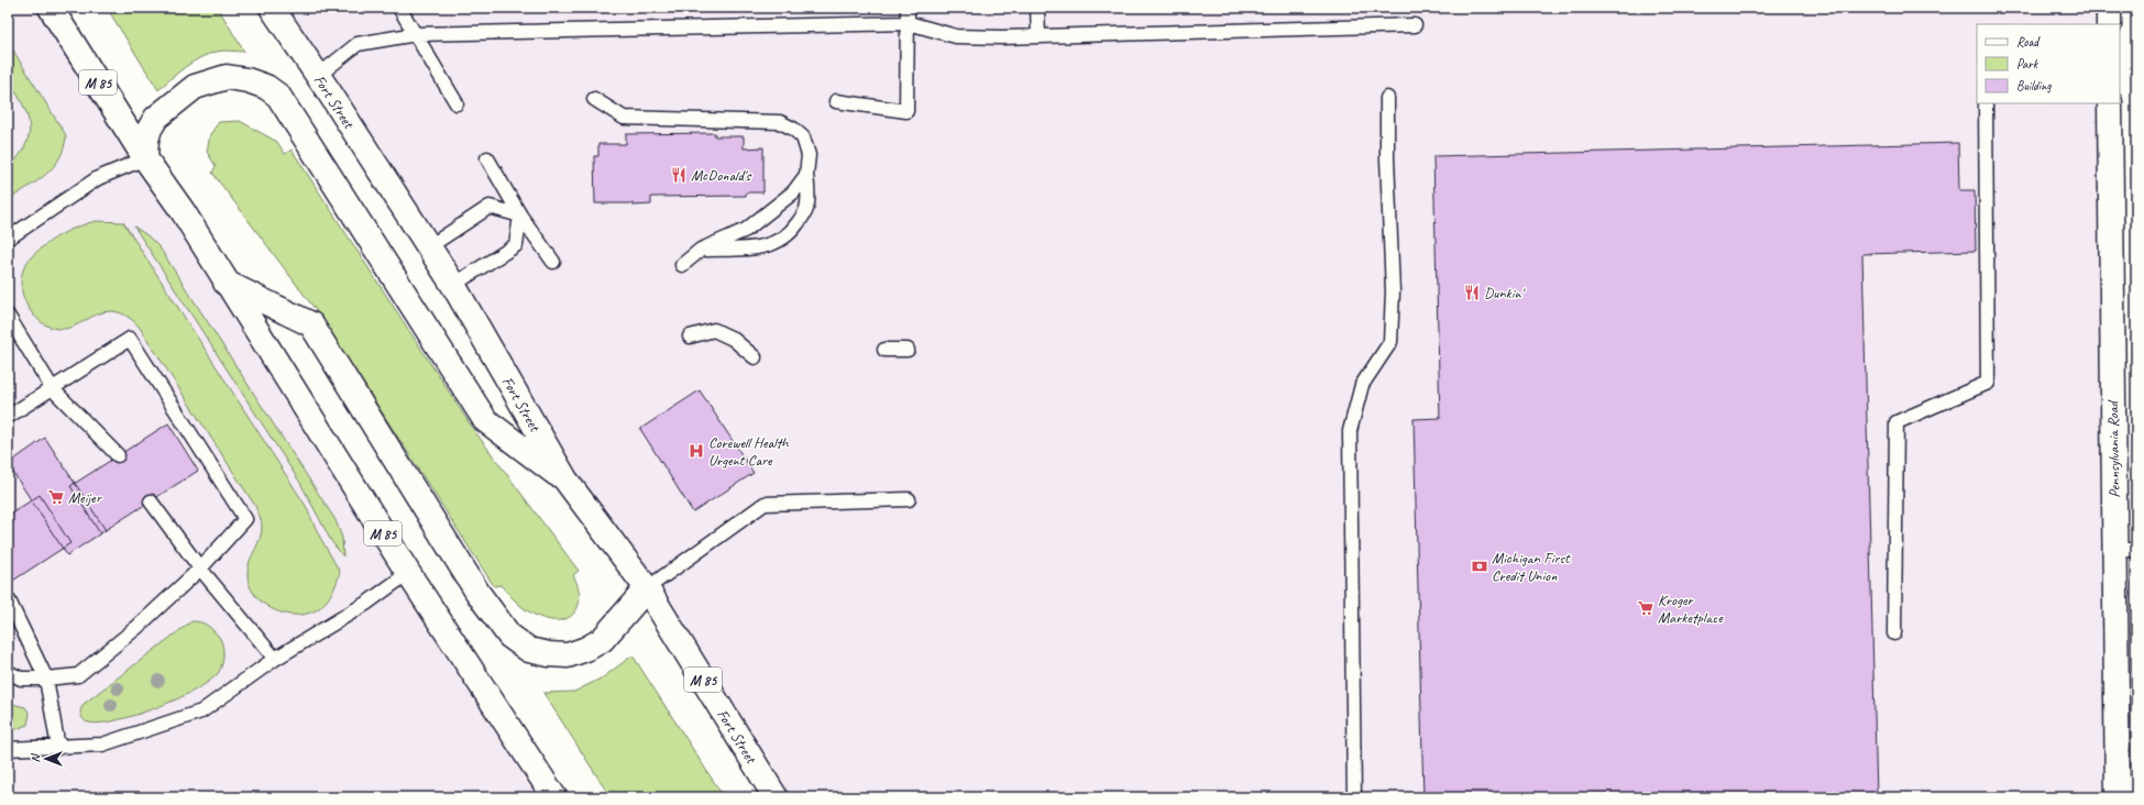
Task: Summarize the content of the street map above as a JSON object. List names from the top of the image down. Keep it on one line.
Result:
{"streets":{"main road":["M 85","Fort Street","Pennsylvania Road"]},"places":{"restaurant":["McDonald's","Dunkin'"],"hospital":["Corewell Health Urgent Care"],"supermarket":["Meijer","Kroger Marketplace"],"bank":["Michigan First Credit Union"]},"legend":["Road","Park","Building"],"north":"left"}
